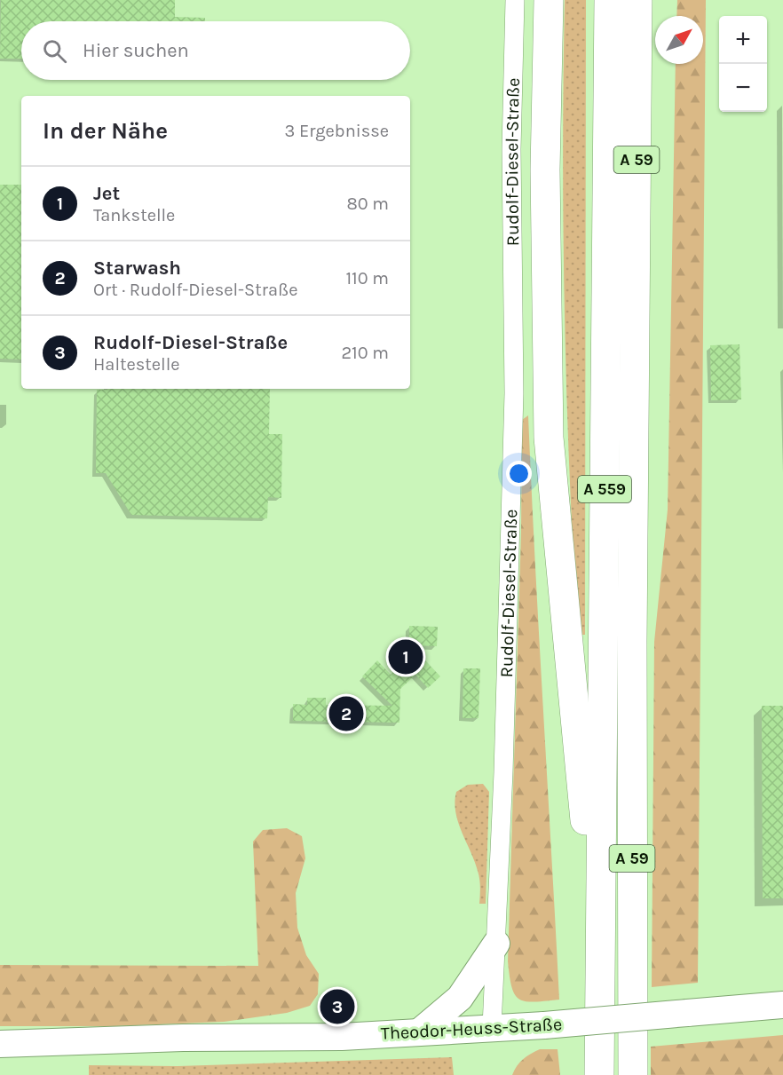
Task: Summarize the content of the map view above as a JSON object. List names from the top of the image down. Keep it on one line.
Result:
{"streets":{"highway":["A 59","A 559"],"main road":["Theodor-Heuss-Straße"],"street":["Rudolf-Diesel-Straße"]},"crossings":[["A 59","A 559"],["Rudolf-Diesel-Straße","Theodor-Heuss-Straße"]],"north":"top right","page":{"map_buttons":["+","−"],"search":"Hier suchen","heading":["In der Nähe","3 Ergebnisse"],"list":[{"mark":"1","name":"Jet","note":"Tankstelle","value":"80 m"},{"mark":"2","name":"Starwash","note":"Ort · Rudolf-Diesel-Straße","value":"110 m"},{"mark":"3","name":"Rudolf-Diesel-Straße","note":"Haltestelle","value":"210 m"}],"pins":["1","2","3"]}}
